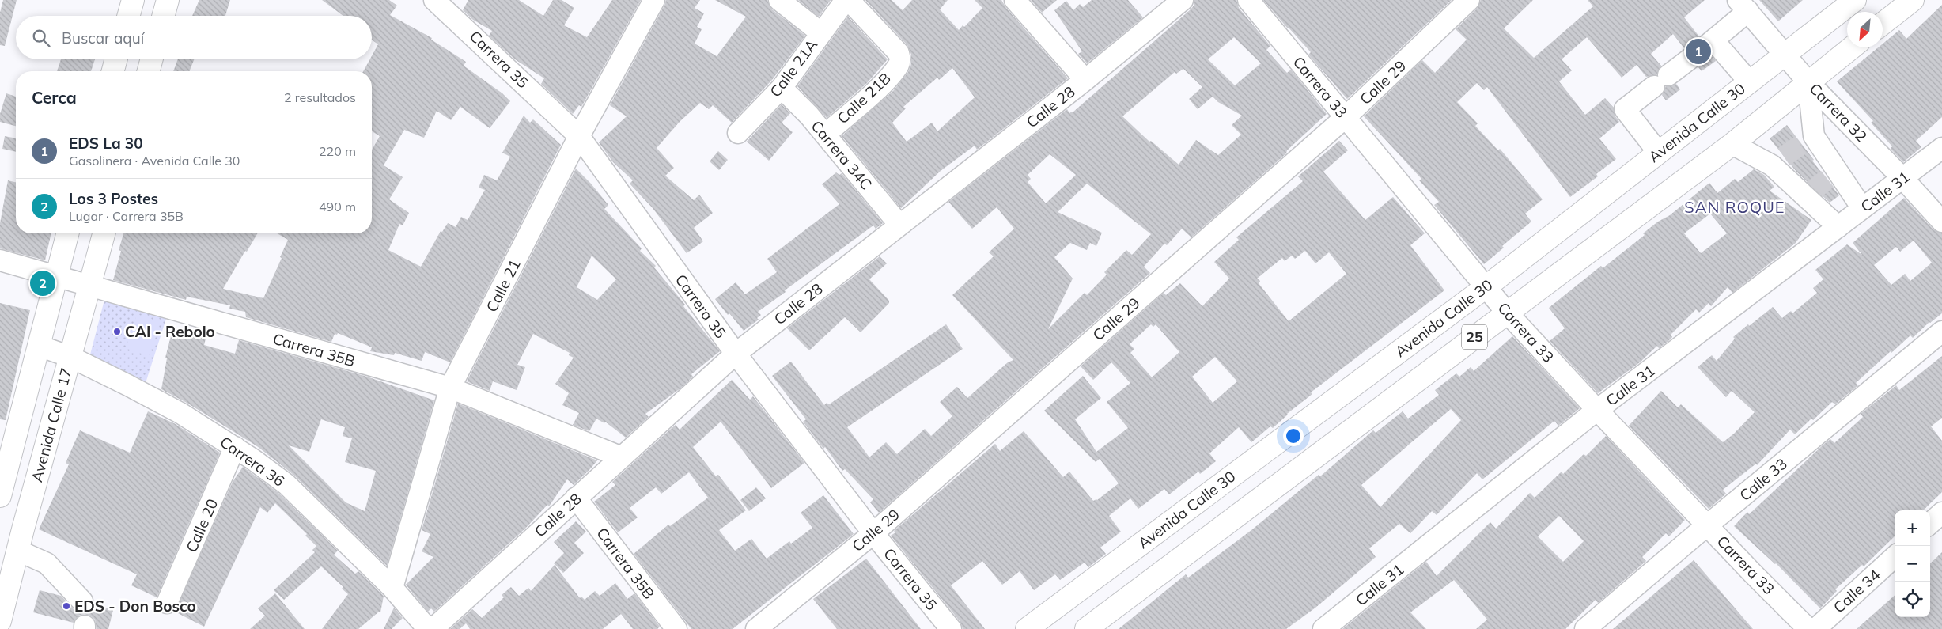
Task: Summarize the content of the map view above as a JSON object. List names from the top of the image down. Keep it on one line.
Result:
{"streets":{"main road":["Avenida Calle 30","25","Avenida Calle 17"],"street":["Carrera 35","Calle 21A","Calle 29","Carrera 33","Calle 21B","Calle 28","Carrera 32","Carrera 34C","Calle 31","Calle 21","Carrera 35B","Carrera 36","Calle 33","Calle 20","Calle 34"]},"crossings":[["Carrera 35","Calle 29"],["Carrera 35","Calle 28"],["Carrera 35","Calle 21"],["Calle 21A","Carrera 34C"],["Calle 29","Carrera 33"],["Carrera 33","Avenida Calle 30"],["Carrera 33","Calle 31"],["Carrera 33","25"],["Carrera 33","Calle 33"],["Calle 21B","Carrera 34C"],["Calle 28","Carrera 34C"],["Calle 28","Carrera 35B"],["Carrera 32","Avenida Calle 30"],["Carrera 32","Calle 31"],["Carrera 32","25"],["Calle 21","Carrera 35B"],["Calle 21","Carrera 36"],["Carrera 35B","Avenida Calle 17"],["Avenida Calle 17","Carrera 36"],["Carrera 36","Calle 20"]],"districts":["SAN ROQUE"],"places":["CAI - Rebolo","EDS - Don Bosco"],"north":"bottom left","page":{"search":"Buscar aquí","pins":["1","2"],"heading":["Cerca","2 resultados"],"list":[{"mark":"1","name":"EDS La 30","note":"Gasolinera · Avenida Calle 30","value":"220 m"},{"mark":"2","name":"Los 3 Postes","note":"Lugar · Carrera 35B","value":"490 m"}],"map_buttons":["+","−"]}}
